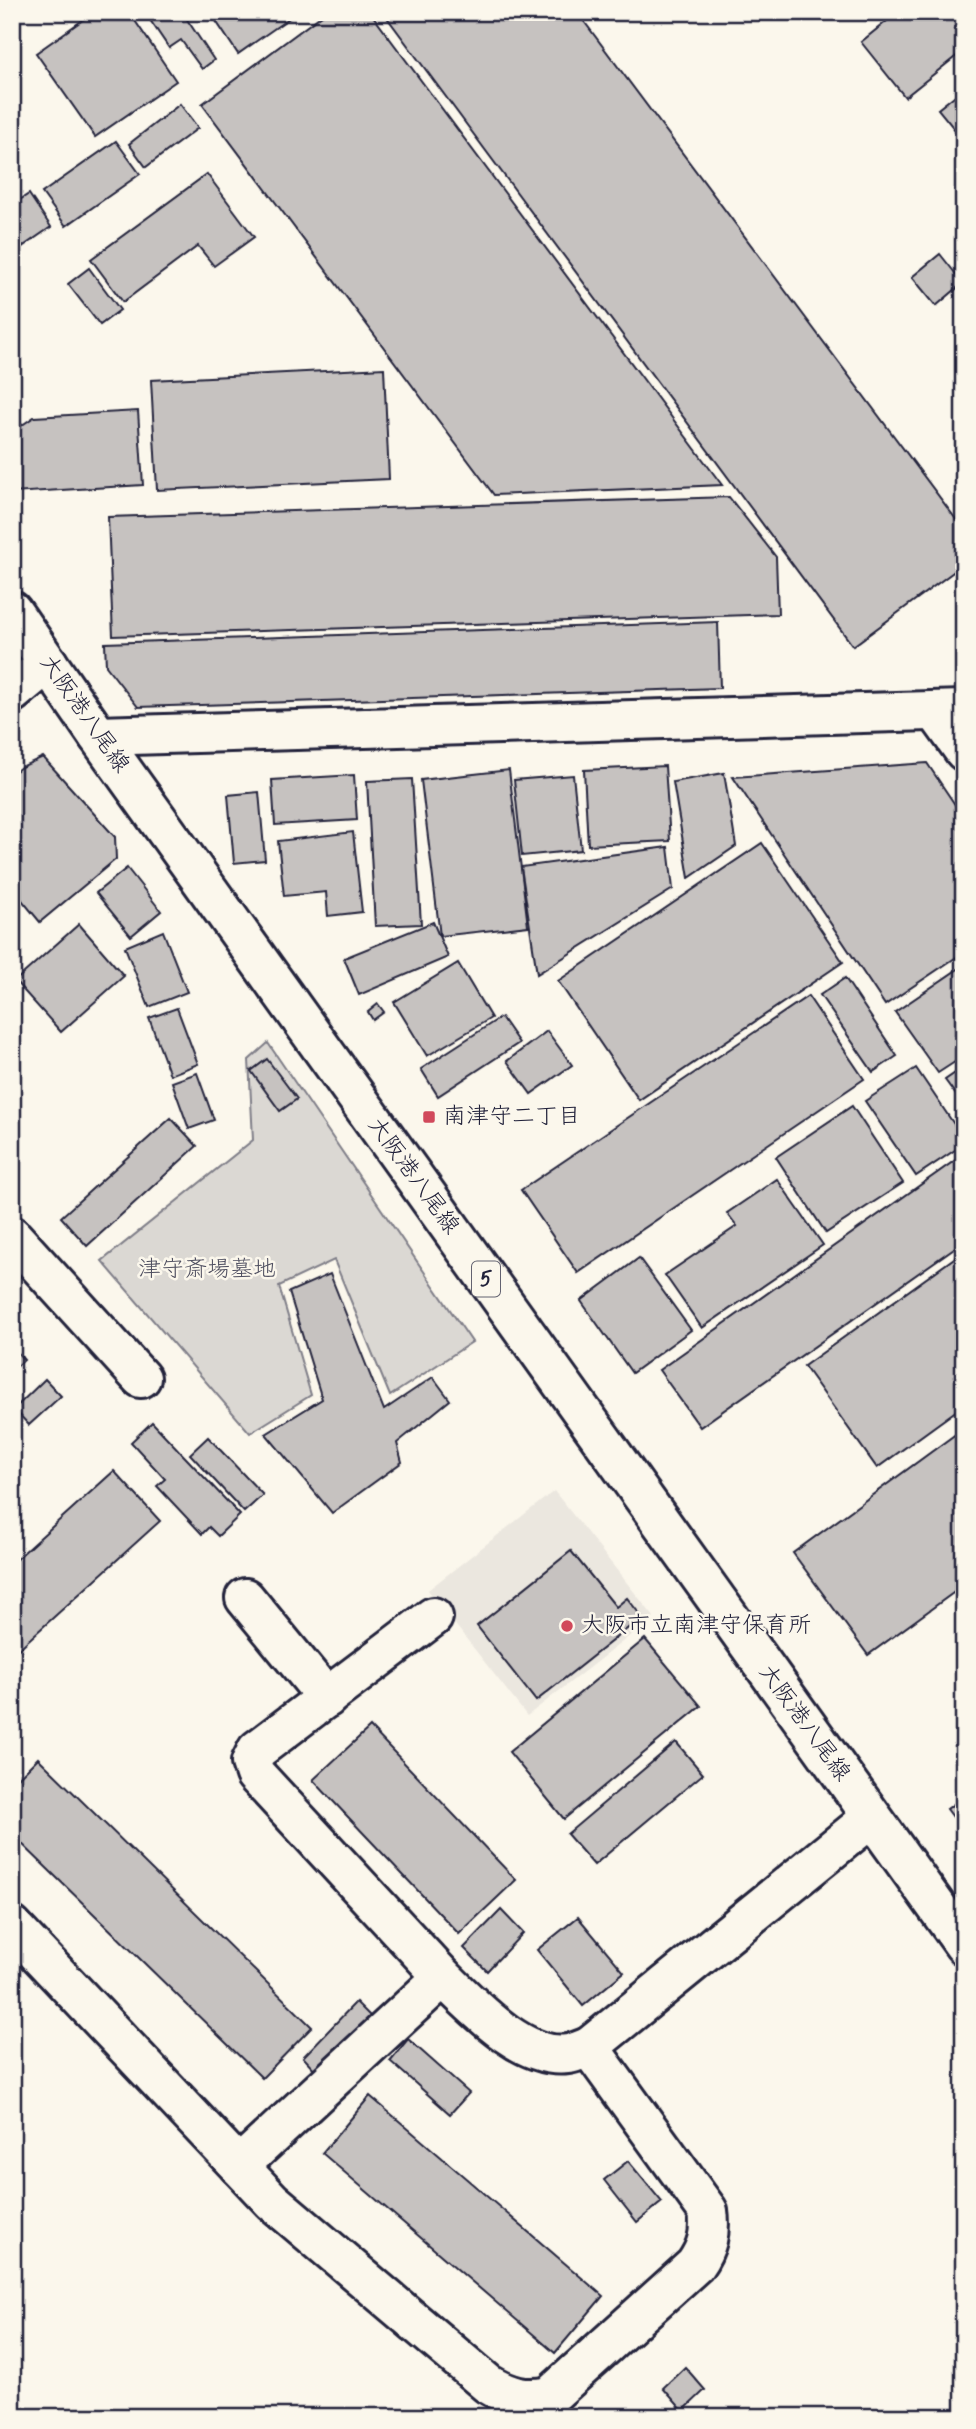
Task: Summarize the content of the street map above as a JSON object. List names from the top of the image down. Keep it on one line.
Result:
{"streets":{"street":["大阪港八尾線","5"]},"parks":["津守斎場墓地"],"places":{"transit":["南津守二丁目"],"other":["大阪市立南津守保育所"]}}
